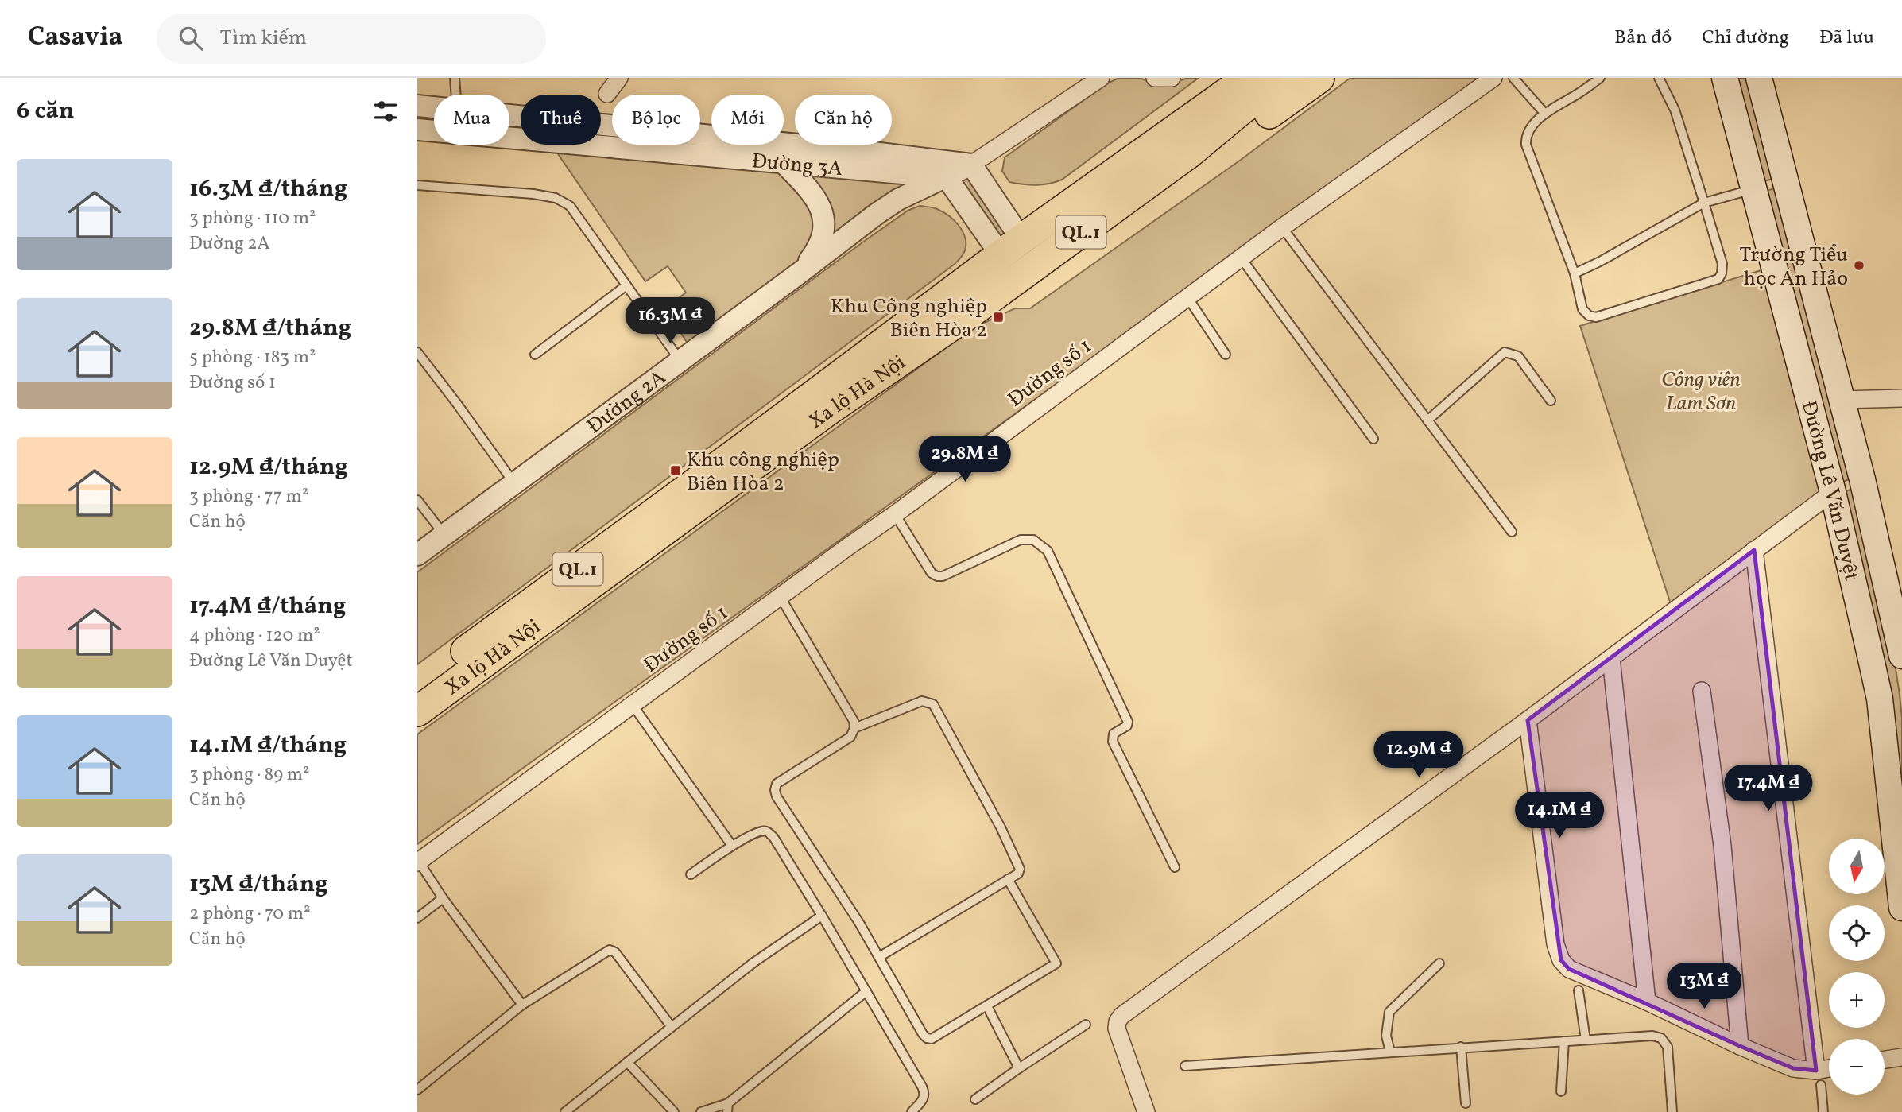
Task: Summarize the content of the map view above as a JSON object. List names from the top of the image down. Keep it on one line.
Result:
{"streets":{"highway":["QL.1","Xa lộ Hà Nội"],"main road":["Đường Lê Văn Duyệt"],"street":["Đường 3A","Đường số 1","Đường 2A"]},"crossings":[["Đường 3A","Đường 2A"],["QL.1","Xa lộ Hà Nội"]],"parks":["Công viên Lam Sơn"],"places":{"other":["Trường Tiểu học An Hảo"],"transit":["Khu Công nghiệp Biên Hòa 2","Khu công nghiệp Biên Hòa 2"]},"north":"bottom","page":{"header":"Casavia","search":"Tìm kiếm","nav":["Bản đồ","Chỉ đường","Đã lưu"],"heading":"6 căn","chip":["Mua","Thuê","Bộ lọc","Mới","Căn hộ"],"list":[{"name":"16.3M ₫/tháng","note":"3 phòng · 110 m² · Đường 2A"},{"name":"29.8M ₫/tháng","note":"5 phòng · 183 m² · Đường số 1"},{"name":"12.9M ₫/tháng","note":"3 phòng · 77 m² · Căn hộ"},{"name":"17.4M ₫/tháng","note":"4 phòng · 120 m² · Đường Lê Văn Duyệt"},{"name":"14.1M ₫/tháng","note":"3 phòng · 89 m² · Căn hộ"},{"name":"13M ₫/tháng","note":"2 phòng · 70 m² · Căn hộ"}],"price":["16.3M ₫","29.8M ₫","12.9M ₫","17.4M ₫","14.1M ₫","13M ₫"],"map_buttons":["+","−"]}}
